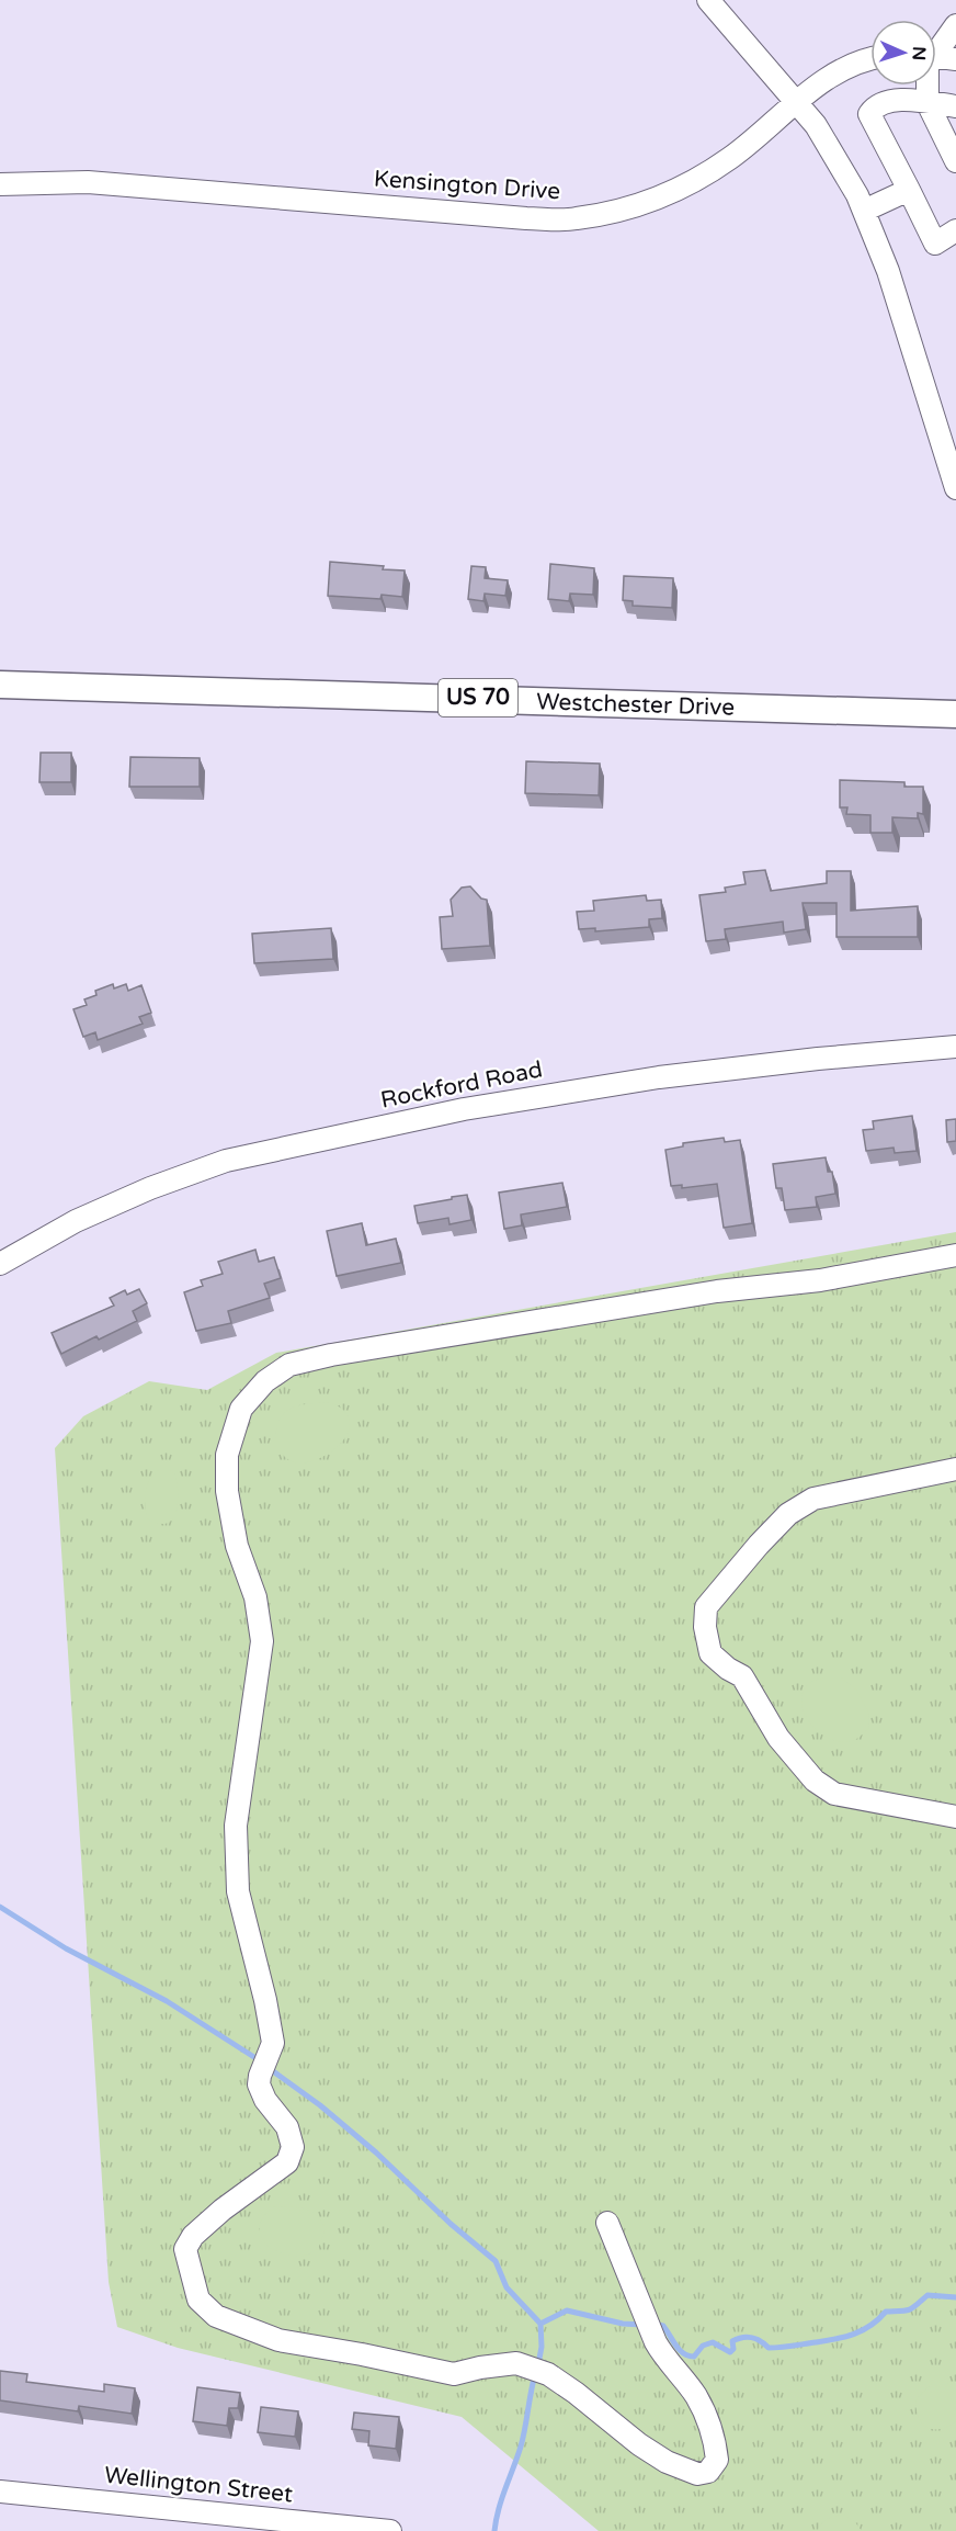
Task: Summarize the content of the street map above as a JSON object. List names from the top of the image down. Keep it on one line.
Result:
{"streets":{"main road":["US 70","Westchester Drive"],"street":["Kensington Drive","Rockford Road","Wellington Street"]},"north":"right"}
